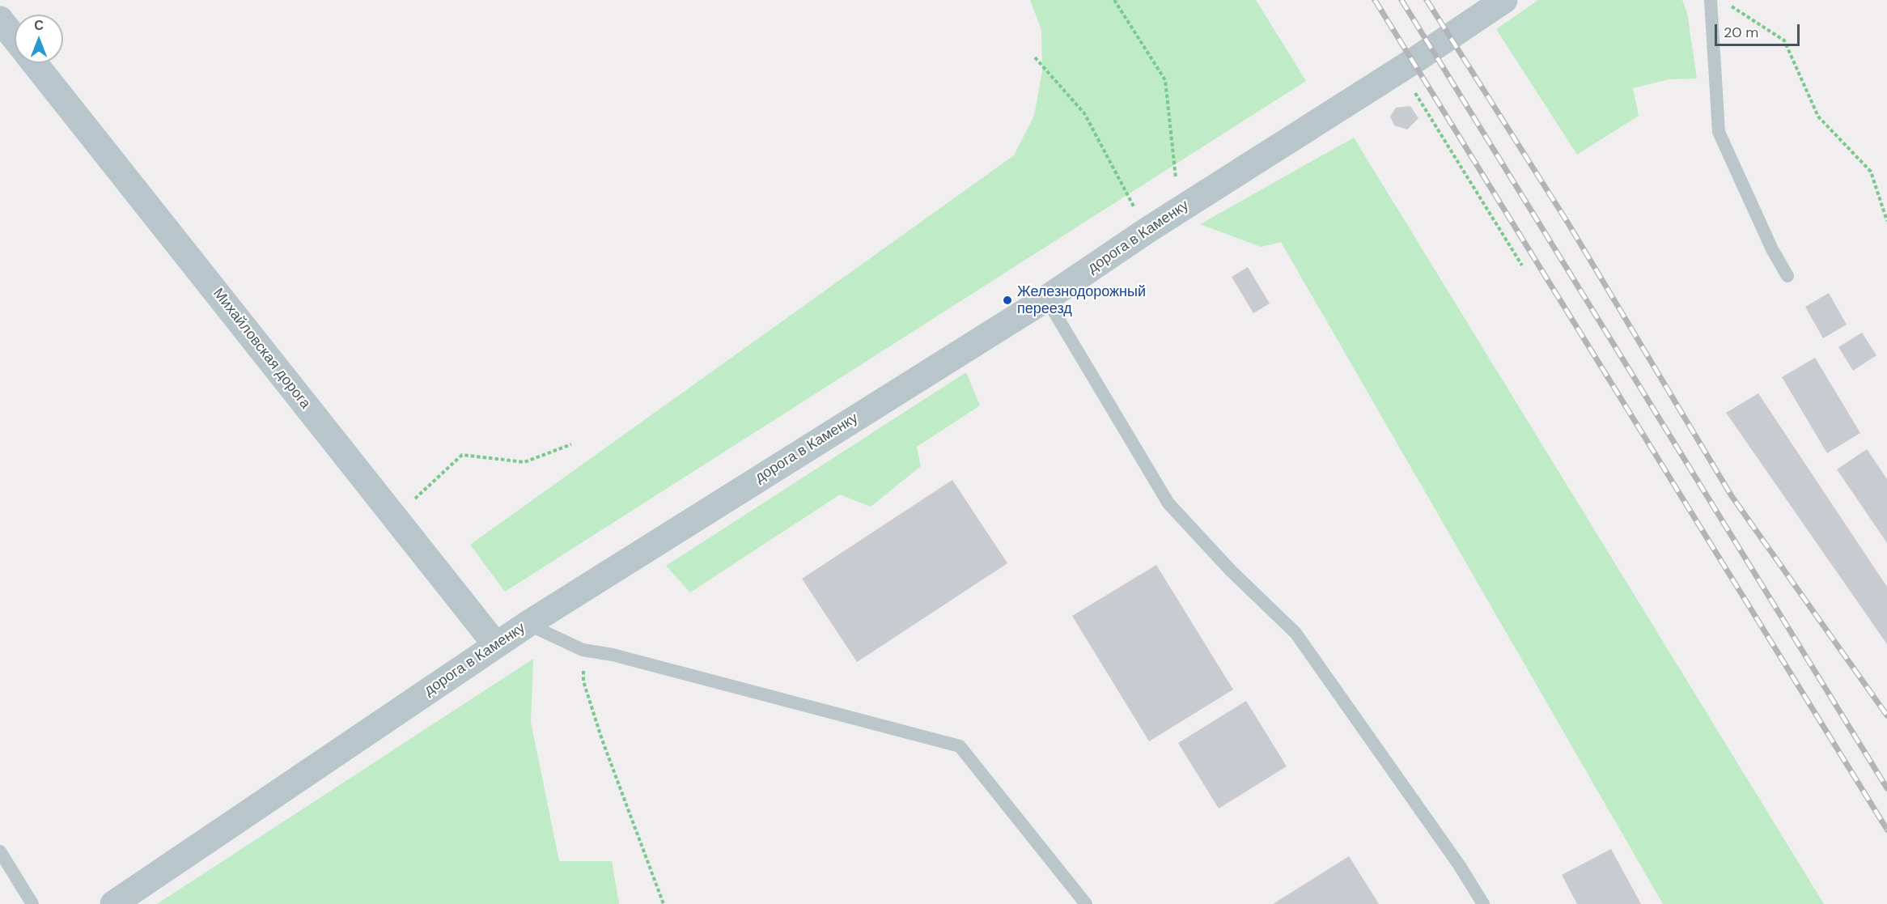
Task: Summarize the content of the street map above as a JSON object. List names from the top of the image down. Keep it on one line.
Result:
{"streets":{"street":["дорога в Каменку","Михайловская дорога"]},"crossings":[["дорога в Каменку","Михайловская дорога"]],"places":["Железнодорожный переезд"],"scale_bar":"20 m","north":"top"}
